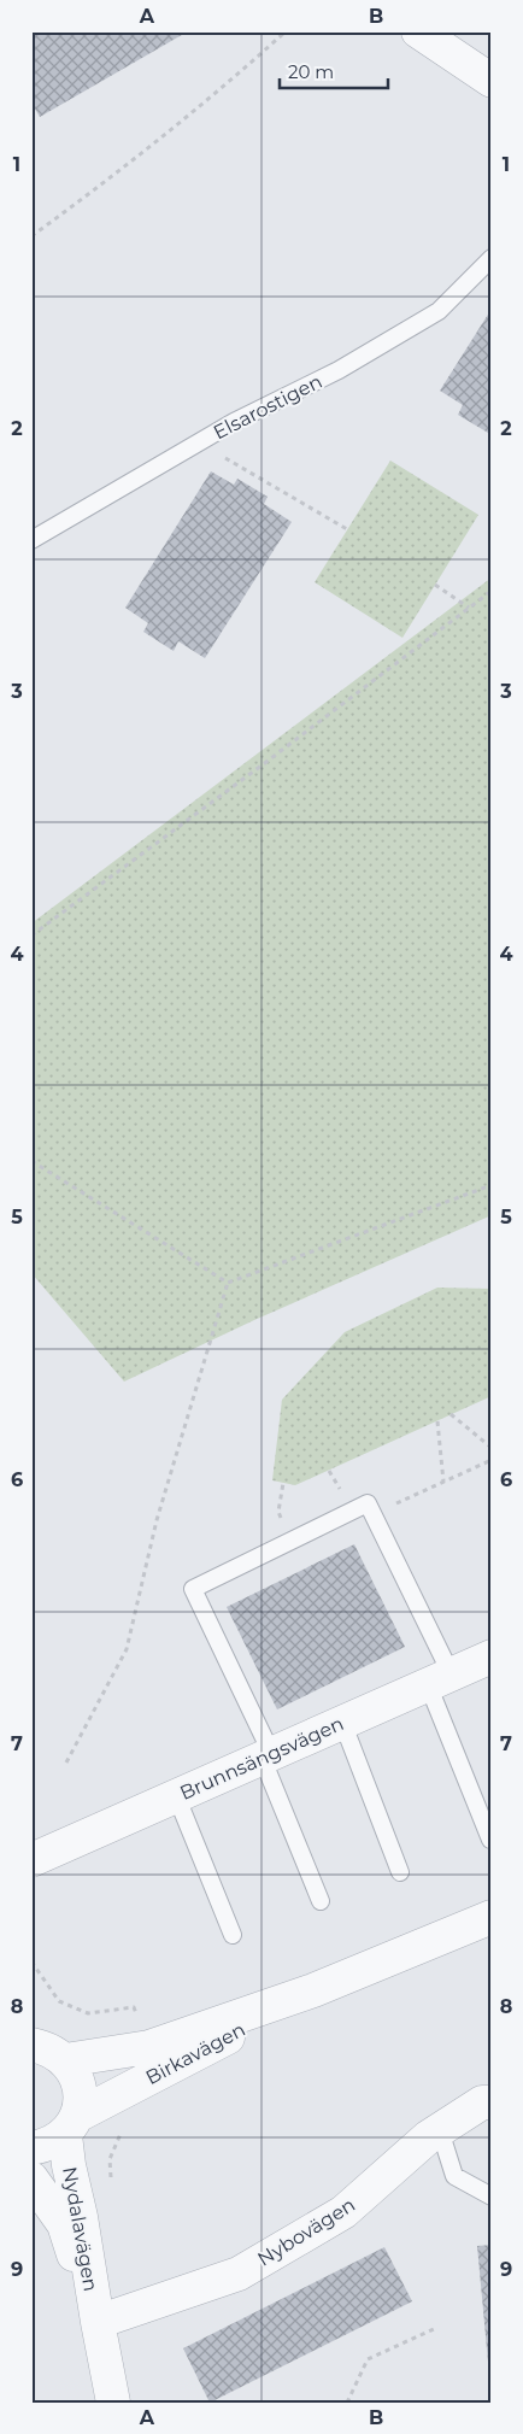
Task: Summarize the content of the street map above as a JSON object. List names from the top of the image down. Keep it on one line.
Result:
{"streets":{"street":["Brunnsängsvägen","Birkavägen","Nydalavägen","Nybovägen"],"lane":["Elsarostigen"]},"crossings":[["Birkavägen","Nydalavägen"],["Nydalavägen","Nybovägen"]],"scale_bar":"20 m","grid":{"columns":["A","B"],"rows":["1","2","3","4","5","6","7","8","9"]}}
